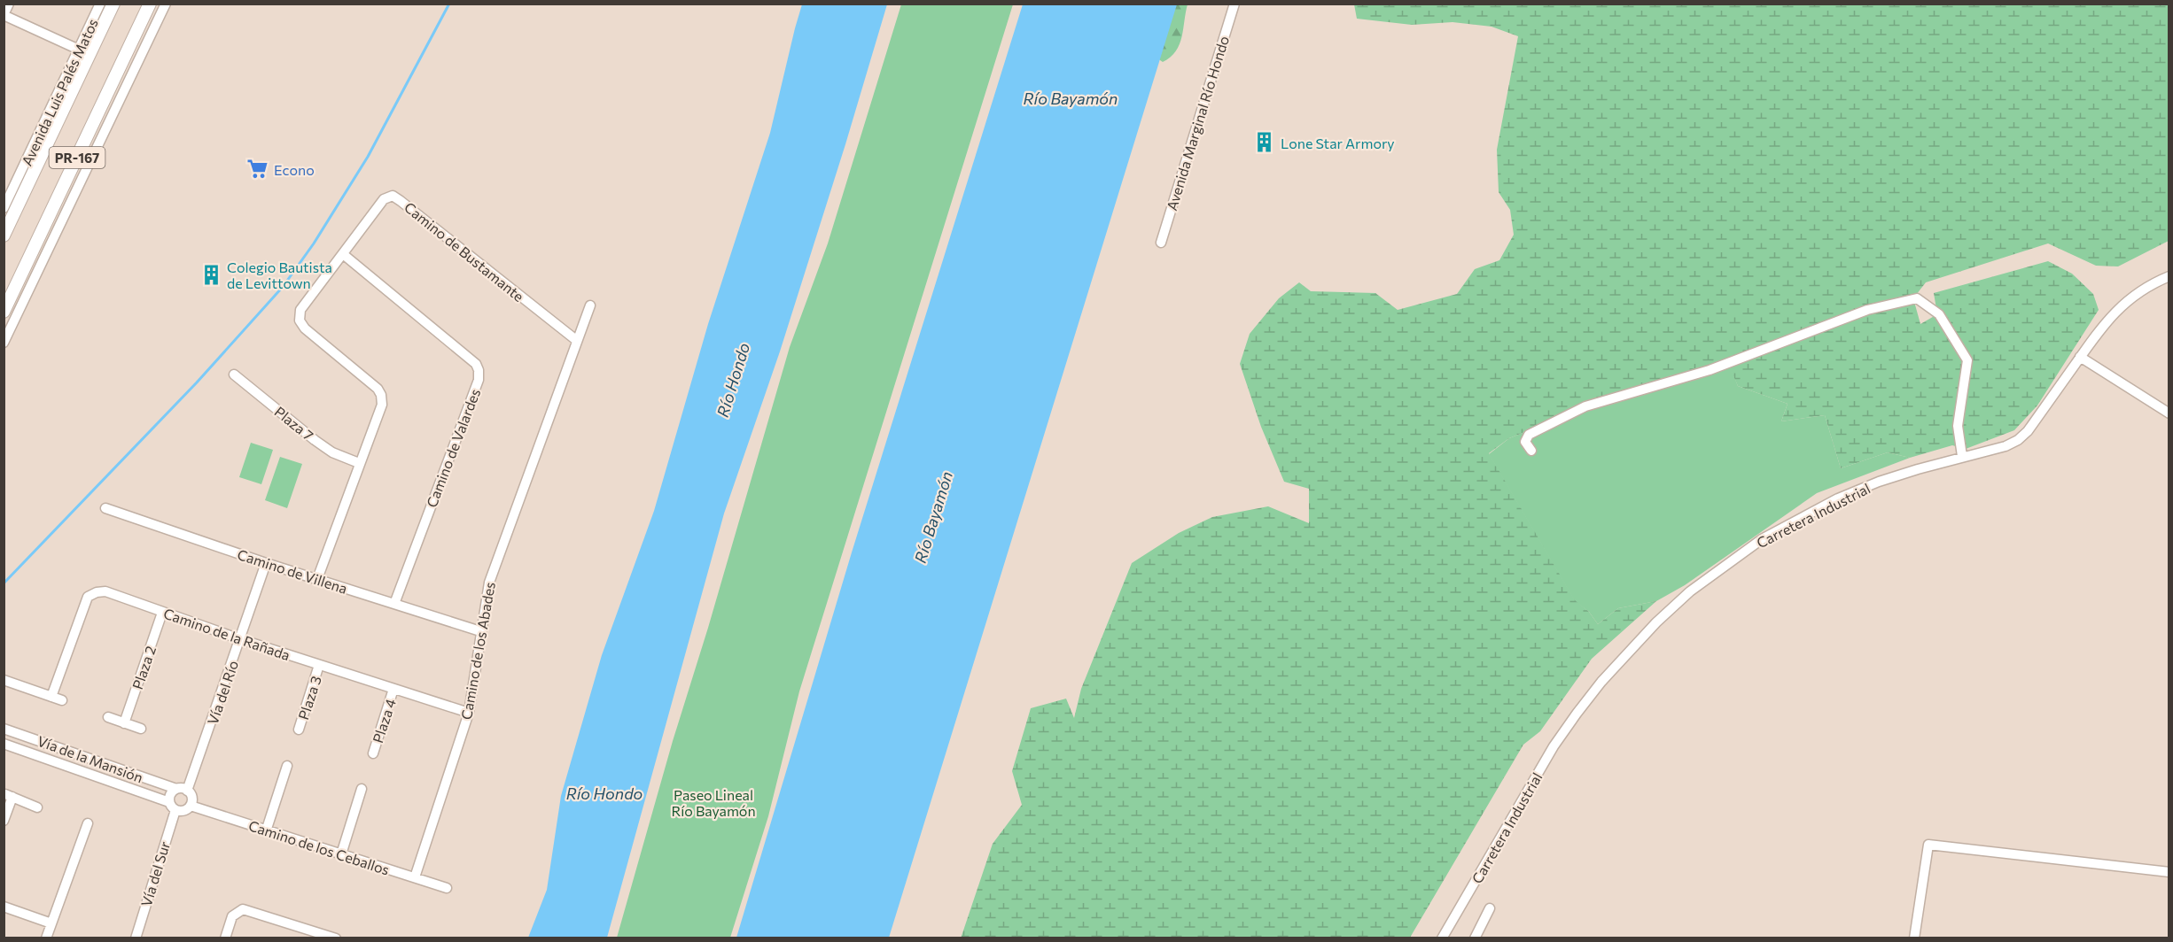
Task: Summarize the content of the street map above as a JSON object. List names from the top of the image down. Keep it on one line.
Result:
{"streets":{"main road":["PR-167"],"street":["Avenida Luis Palés Matos","Avenida Marginal Río Hondo","Camino de Bustamante","Plaza 7","Camino de Valardes","Carretera Industrial","Camino de Villena","Camino de la Rañada","Camino de los Abades","Plaza 2","Vía del Río","Plaza 3","Plaza 4","Vía de la Mansión","Camino de los Ceballos","Vía del Sur"]},"crossings":[["Camino de Bustamante","Plaza 7"],["Camino de Bustamante","Camino de Valardes"],["Camino de Bustamante","Camino de Villena"],["Camino de Bustamante","Camino de los Abades"],["Camino de Valardes","Camino de Villena"],["Camino de Villena","Camino de los Abades"],["Camino de Villena","Vía del Río"],["Camino de la Rañada","Camino de los Abades"],["Camino de la Rañada","Plaza 2"],["Camino de la Rañada","Vía del Río"],["Camino de la Rañada","Plaza 3"],["Camino de la Rañada","Plaza 4"],["Camino de los Abades","Camino de los Ceballos"],["Vía del Río","Vía de la Mansión"],["Vía del Río","Camino de los Ceballos"],["Vía del Río","Vía del Sur"],["Vía de la Mansión","Camino de los Ceballos"],["Vía de la Mansión","Vía del Sur"],["Camino de los Ceballos","Vía del Sur"]],"water":["Río Bayamón","Río Hondo"],"parks":["Paseo Lineal Río Bayamón"],"places":{"building":["Lone Star Armory","Colegio Bautista de Levittown"],"supermarket":["Econo"]}}
